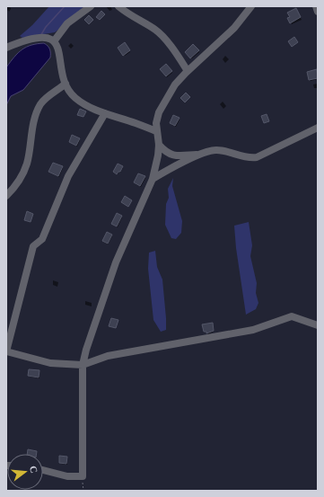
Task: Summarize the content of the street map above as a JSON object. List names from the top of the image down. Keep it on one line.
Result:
{"north":"right"}
